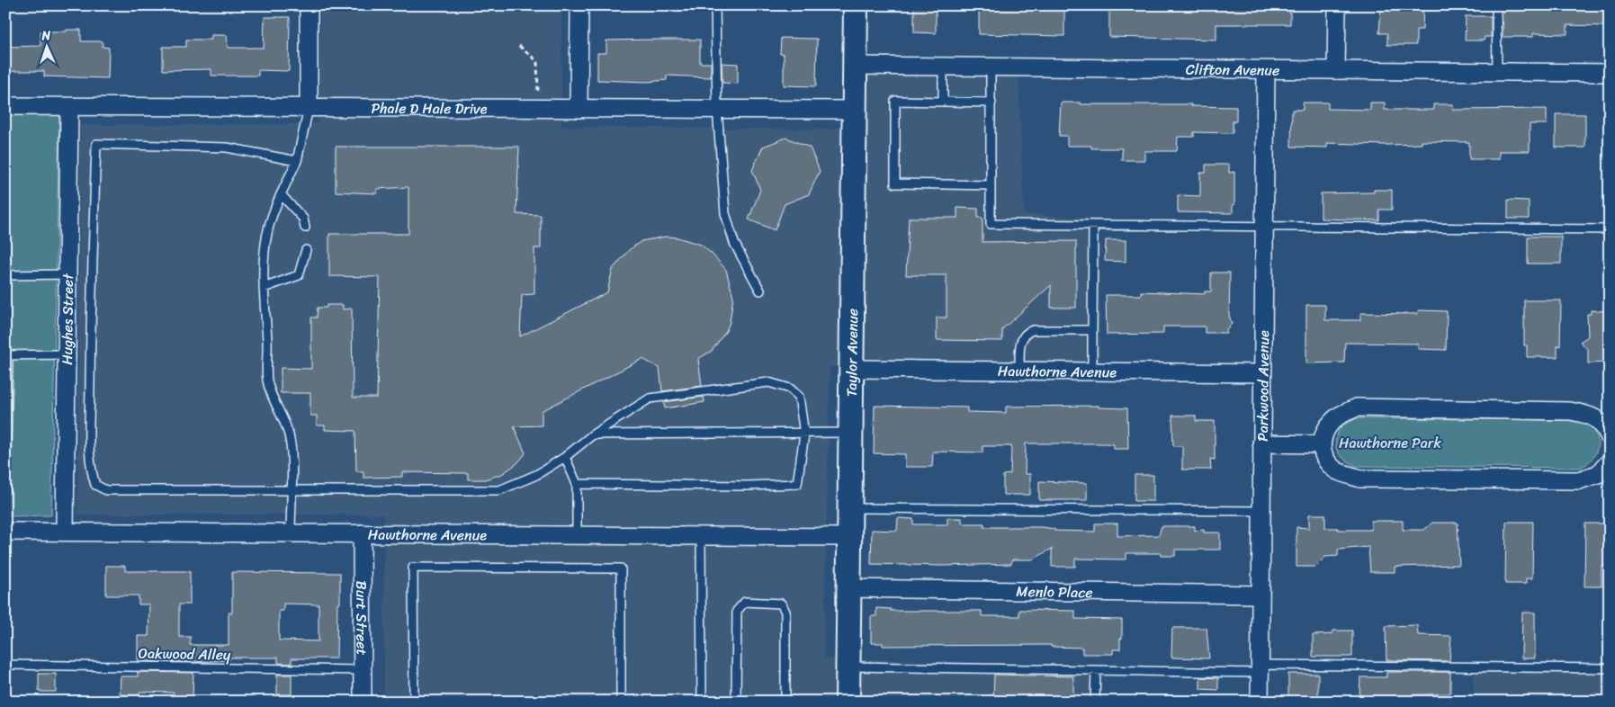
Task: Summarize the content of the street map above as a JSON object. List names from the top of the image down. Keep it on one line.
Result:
{"streets":{"main road":["Taylor Avenue"],"street":["Clifton Avenue","Phale D Hale Drive","Hughes Street","Hawthorne Avenue","Parkwood Avenue","Menlo Place","Burt Street"],"lane":["Oakwood Alley"]},"crossings":[["Clifton Avenue","Taylor Avenue"],["Clifton Avenue","Parkwood Avenue"],["Phale D Hale Drive","Hughes Street"],["Phale D Hale Drive","Taylor Avenue"],["Hughes Street","Hawthorne Avenue"],["Taylor Avenue","Hawthorne Avenue"],["Taylor Avenue","Menlo Place"],["Hawthorne Avenue","Parkwood Avenue"],["Hawthorne Avenue","Burt Street"],["Parkwood Avenue","Menlo Place"],["Burt Street","Oakwood Alley"]],"parks":["Hawthorne Park"],"north":"top"}
